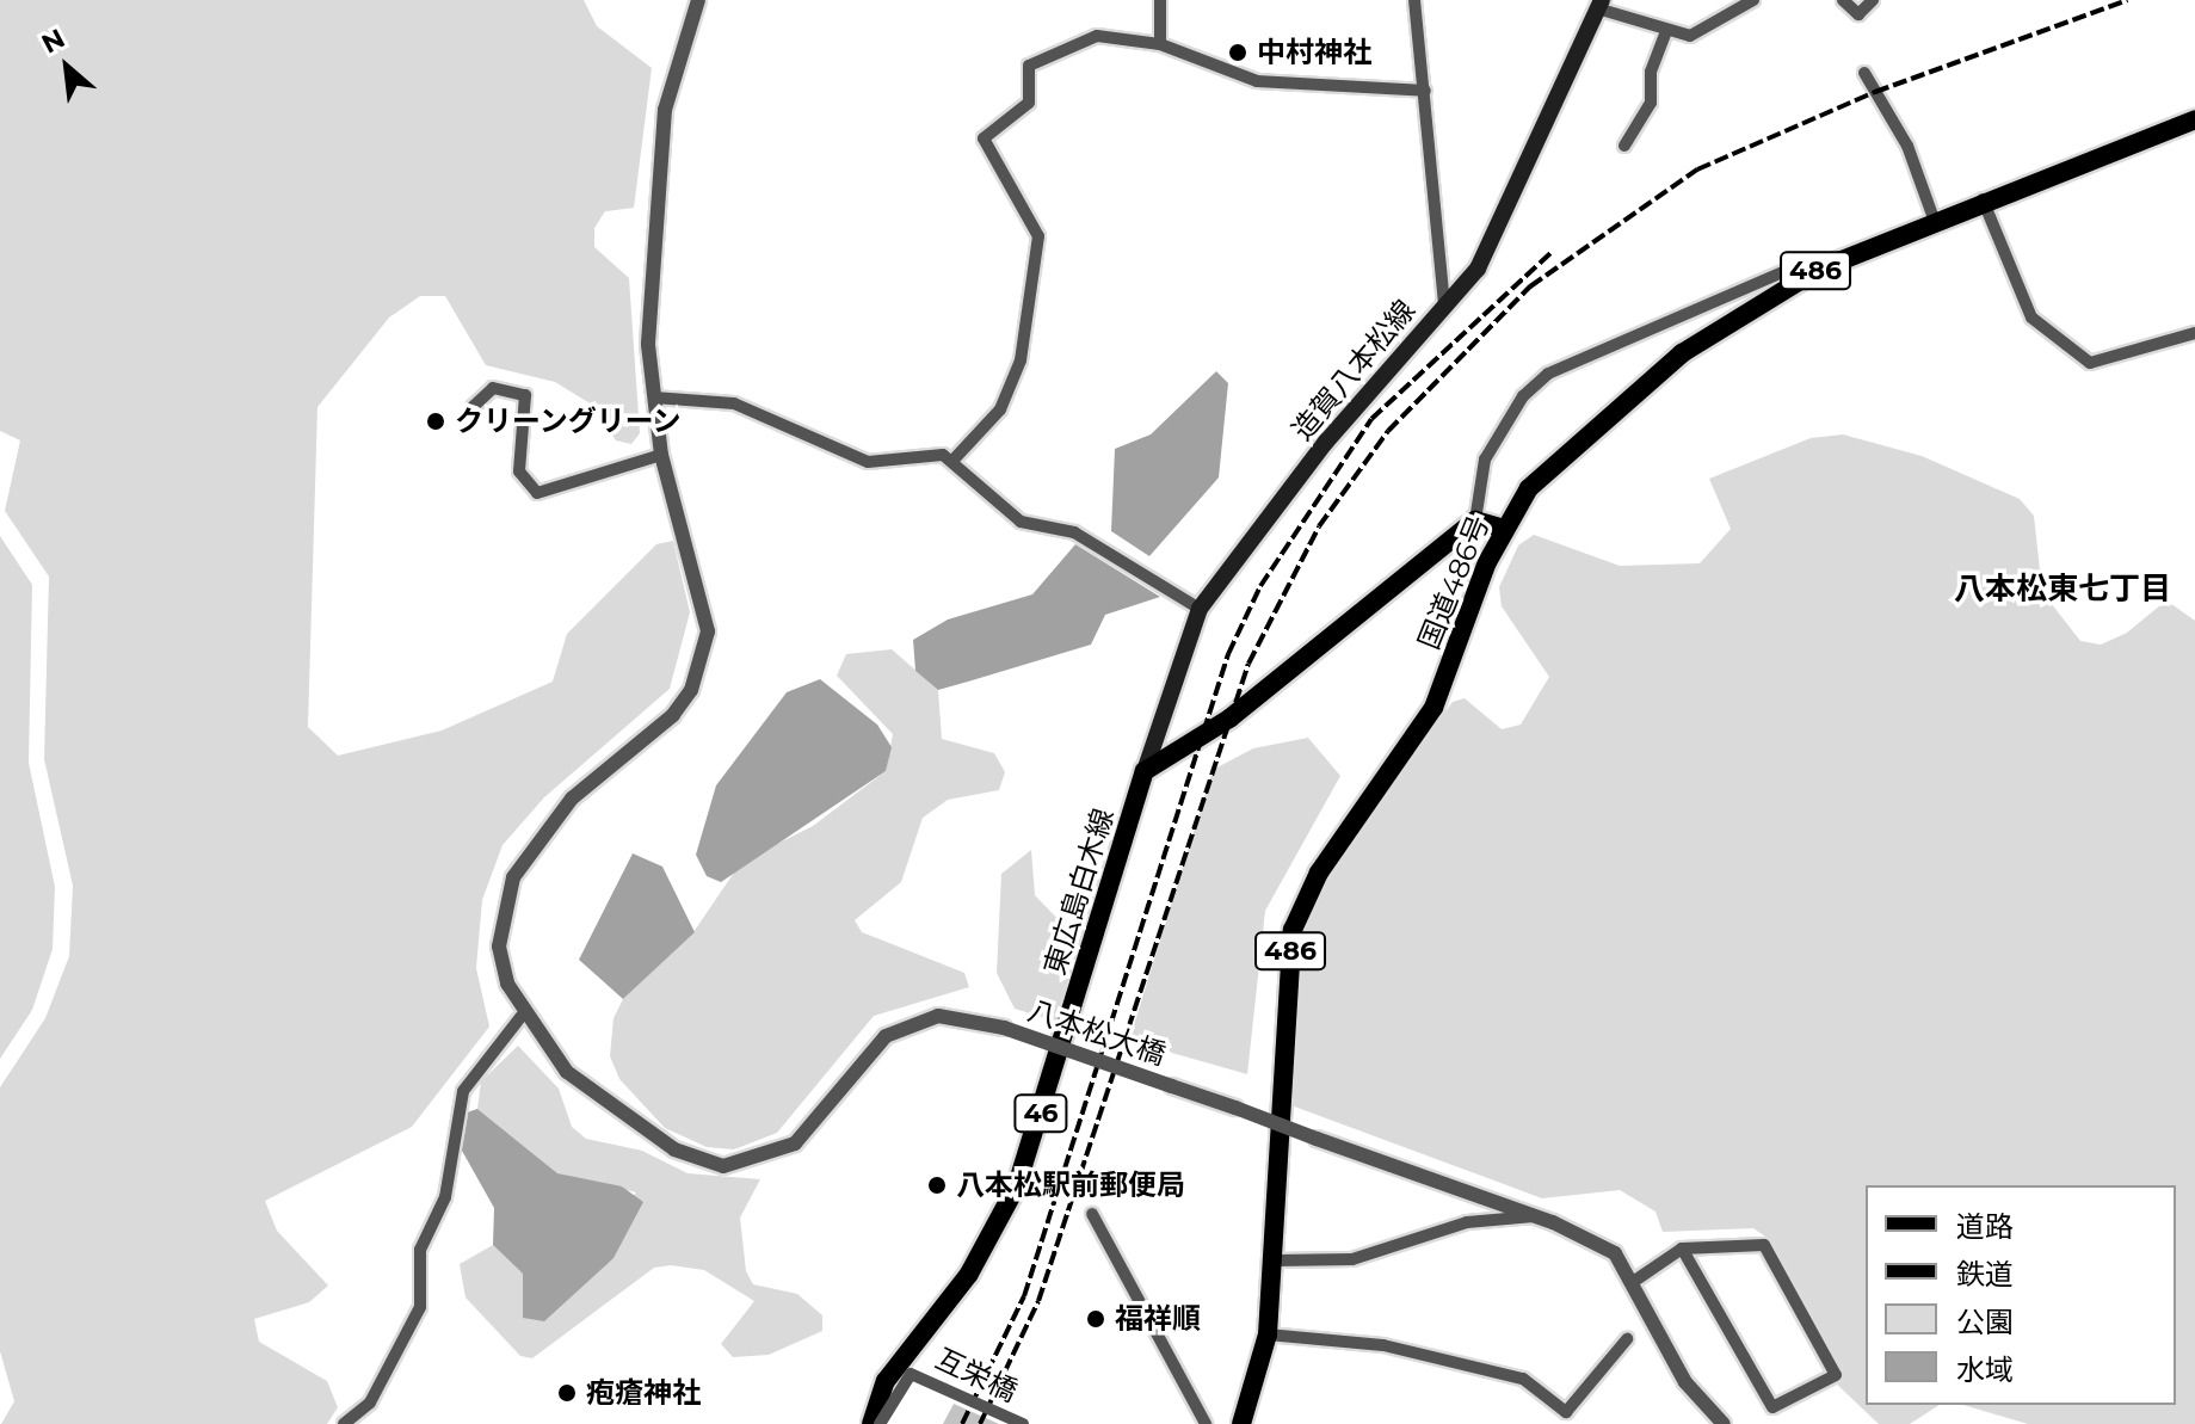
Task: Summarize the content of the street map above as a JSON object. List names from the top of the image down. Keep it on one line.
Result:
{"streets":{"main road":["486","造賀八本松線","国道486号","東広島白木線","46"],"street":["八本松大橋","互栄橋"]},"crossings":[["造賀八本松線","東広島白木線"]],"districts":["八本松東七丁目"],"places":["中村神社","クリーングリーン","八本松駅前郵便局","福祥順","疱瘡神社"],"legend":["道路","鉄道","公園","水域"],"north":"top left"}
